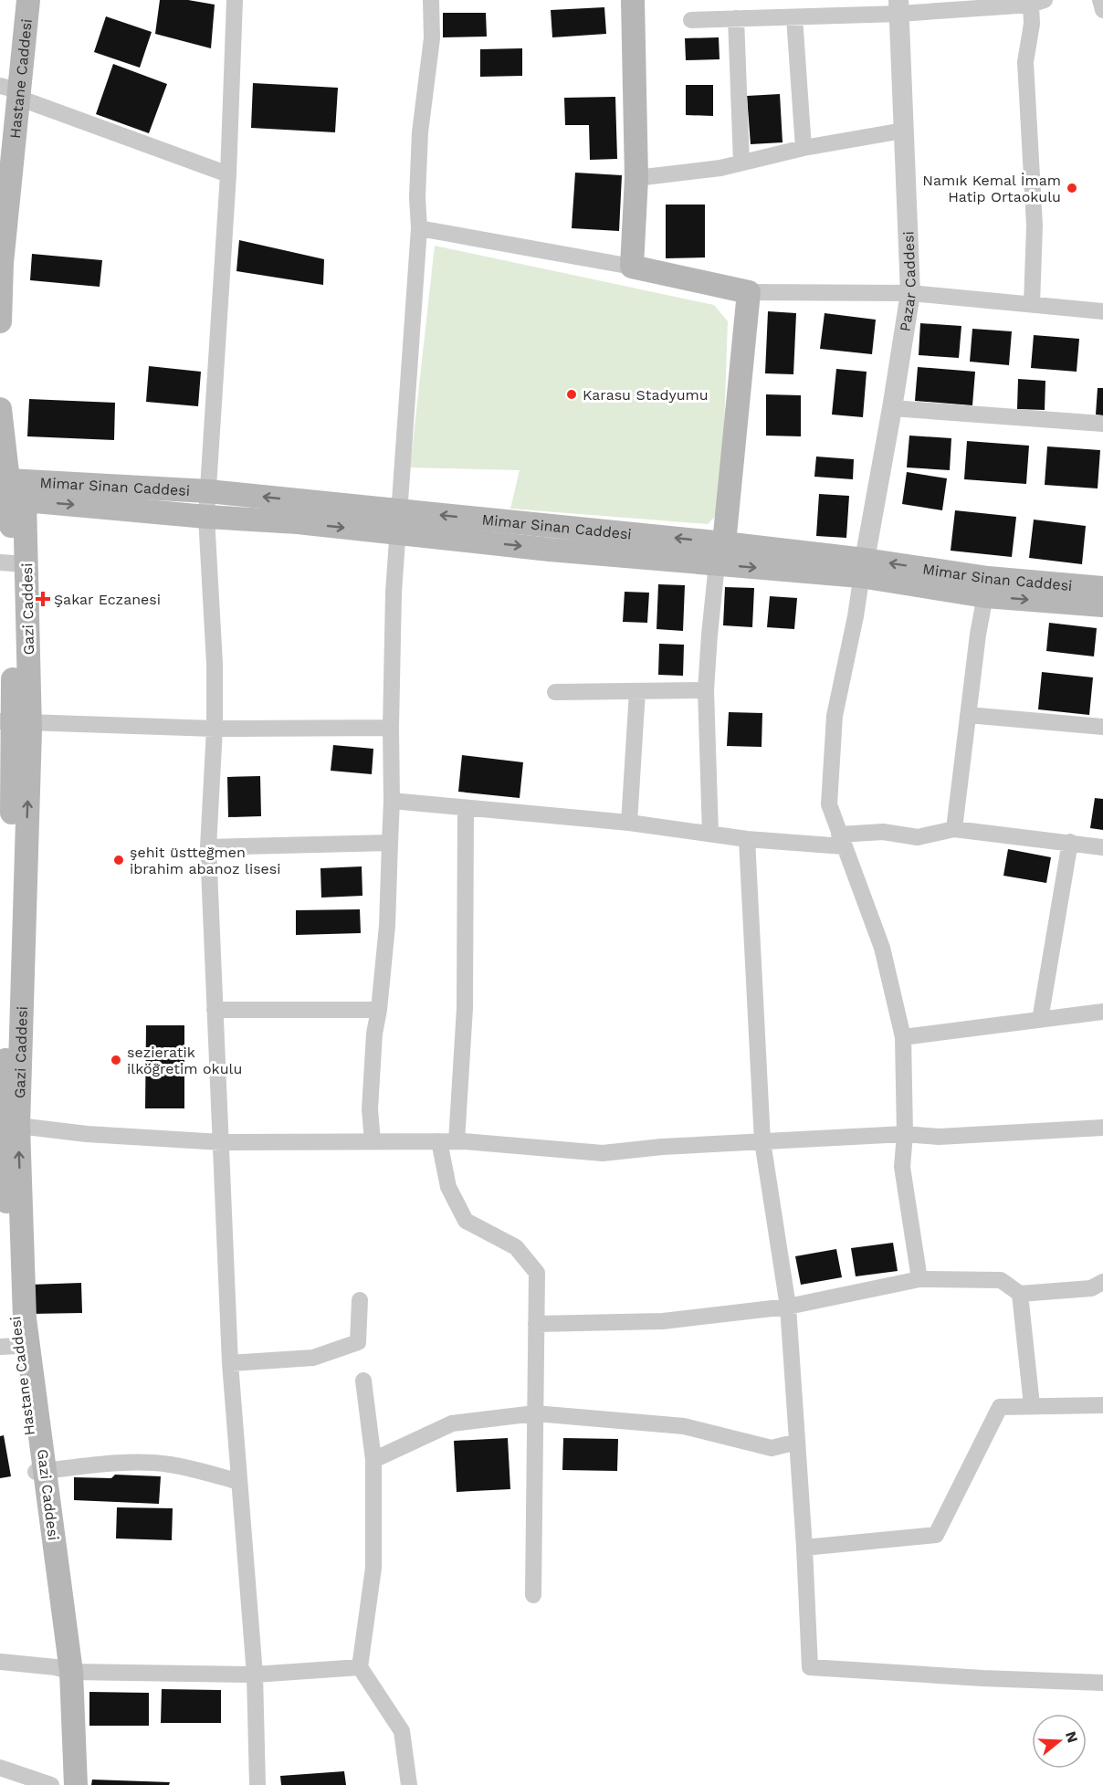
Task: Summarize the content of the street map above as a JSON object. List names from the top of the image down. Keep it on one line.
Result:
{"streets":{"main road":["Hastane Caddesi","Mimar Sinan Caddesi","Gazi Caddesi"],"street":["Pazar Caddesi"]},"crossings":[["Hastane Caddesi","Mimar Sinan Caddesi"],["Hastane Caddesi","Gazi Caddesi"],["Pazar Caddesi","Mimar Sinan Caddesi"]],"one_way":["Gazi Caddesi"],"places":{"other":["Namık Kemal İmam Hatip Ortaokulu","Karasu Stadyumu","şehit üstteğmen ibrahim abanoz lisesi","sezieratik ilköğretim okulu"],"health":["Şakar Eczanesi"]},"north":"right"}
